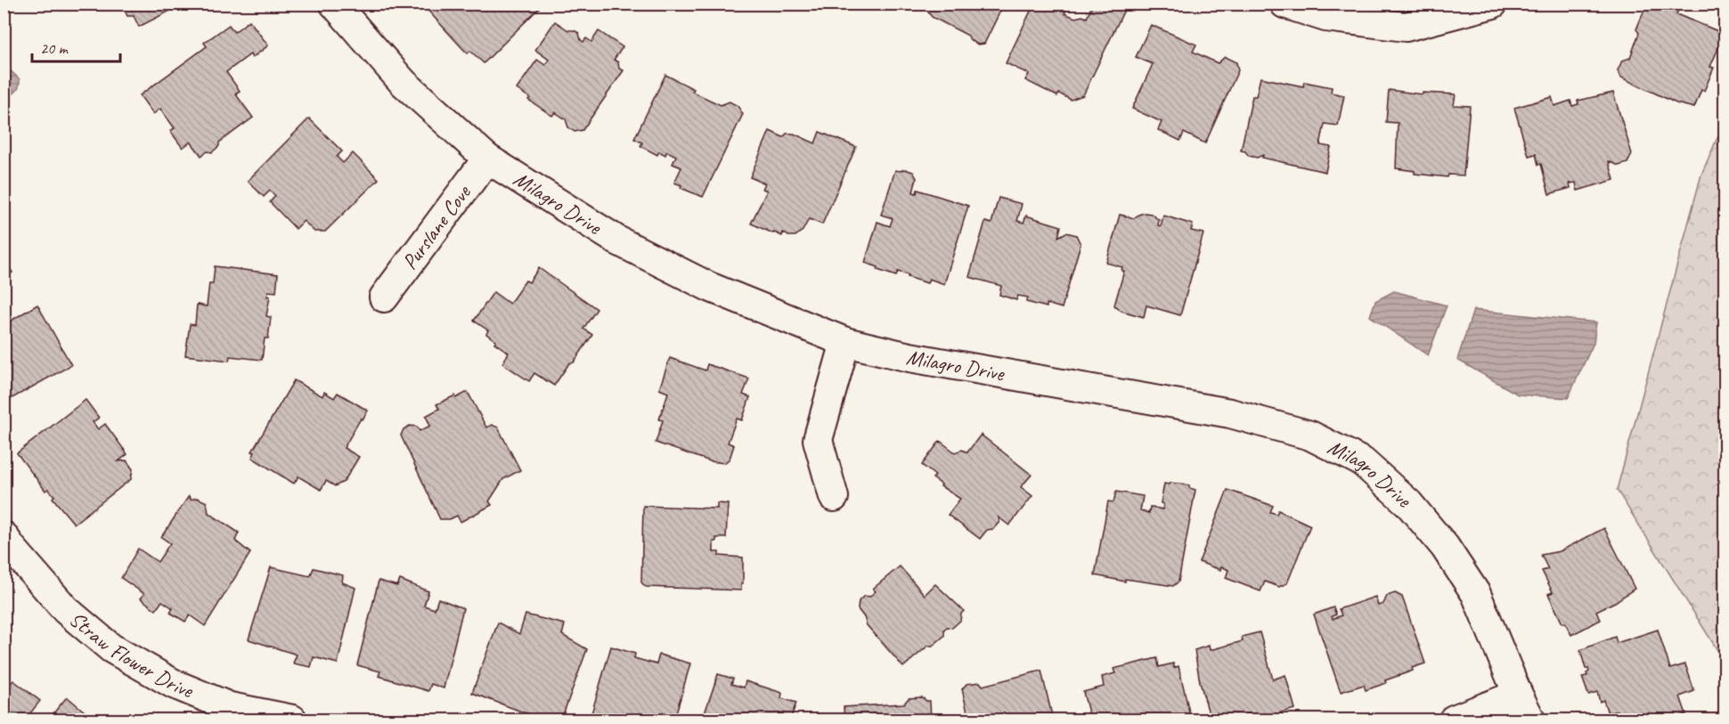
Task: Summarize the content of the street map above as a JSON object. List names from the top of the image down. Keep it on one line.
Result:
{"streets":{"street":["Milagro Drive","Purslane Cove","Straw Flower Drive"]},"crossings":[["Milagro Drive","Purslane Cove"]],"scale_bar":"20 m"}
